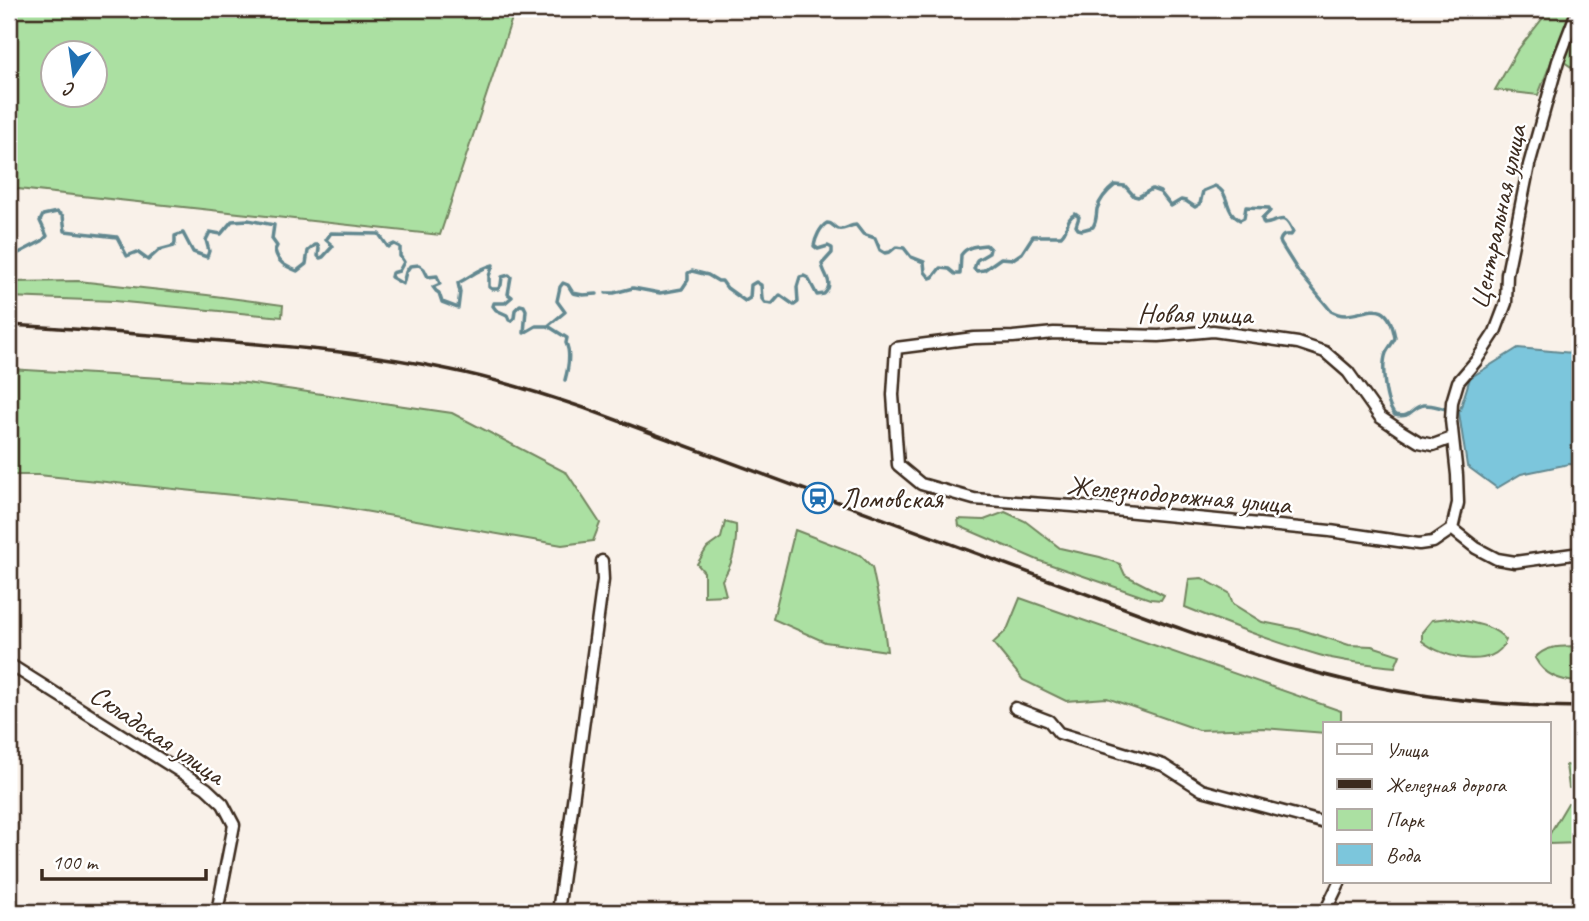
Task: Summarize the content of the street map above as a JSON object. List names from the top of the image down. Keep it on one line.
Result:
{"streets":{"street":["Центральная улица","Новая улица","Железнодорожная улица","Складская улица"]},"crossings":[["Центральная улица","Новая улица"],["Центральная улица","Железнодорожная улица"],["Новая улица","Железнодорожная улица"]],"places":{"station":["Ломовская"]},"legend":["Улица","Железная дорога","Парк","Вода"],"scale_bar":"100 m","north":"bottom"}
